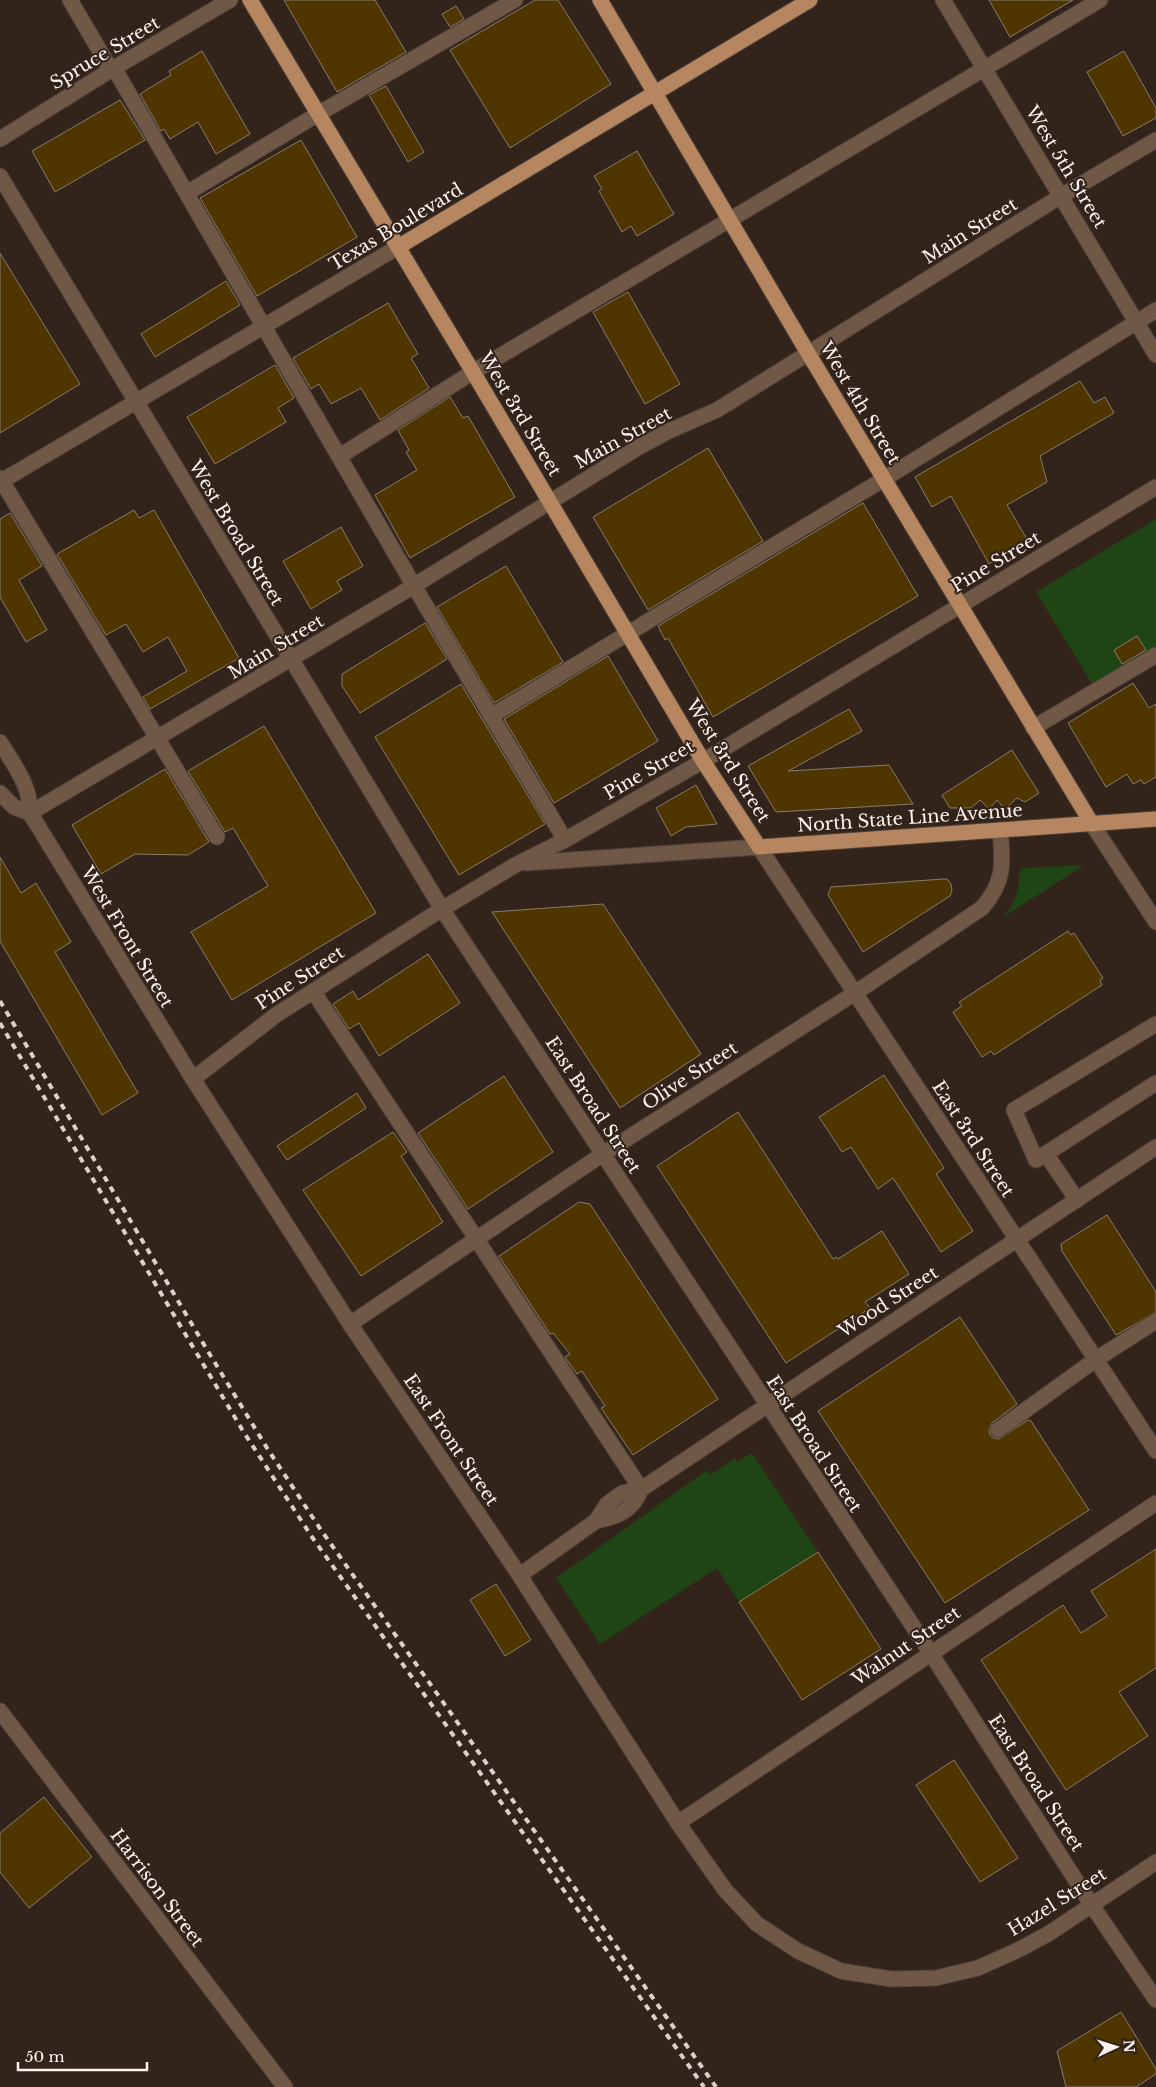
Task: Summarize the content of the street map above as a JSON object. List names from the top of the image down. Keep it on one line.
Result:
{"streets":{"main road":["Texas Boulevard","West 4th Street","West 3rd Street","North State Line Avenue"],"street":["Spruce Street","West 5th Street","Main Street","West Broad Street","Pine Street","West Front Street","Olive Street","East Broad Street","East 3rd Street","Wood Street","East Front Street","Walnut Street","Harrison Street","Hazel Street"]},"crossings":[["West 5th Street","Main Street"],["Texas Boulevard","West 4th Street"],["Texas Boulevard","West 3rd Street"],["Texas Boulevard","West Broad Street"],["Main Street","West 4th Street"],["Main Street","West 3rd Street"],["Main Street","West Broad Street"],["Main Street","West Front Street"],["West 4th Street","Pine Street"],["West 4th Street","North State Line Avenue"],["West 3rd Street","Pine Street"],["West 3rd Street","North State Line Avenue"],["West 3rd Street","East 3rd Street"],["West Broad Street","Pine Street"],["West Broad Street","East Broad Street"],["Pine Street","North State Line Avenue"],["Pine Street","West Front Street"],["Pine Street","East Broad Street"],["Pine Street","East Front Street"],["North State Line Avenue","Olive Street"],["North State Line Avenue","East 3rd Street"],["West Front Street","East Front Street"],["Olive Street","East Broad Street"],["Olive Street","East 3rd Street"],["Olive Street","East Front Street"],["East Broad Street","Wood Street"],["East Broad Street","Walnut Street"],["East Broad Street","Hazel Street"],["East 3rd Street","Wood Street"],["Wood Street","East Front Street"],["East Front Street","Walnut Street"],["East Front Street","Hazel Street"],["Walnut Street","Hazel Street"]],"scale_bar":"50 m","north":"right"}
